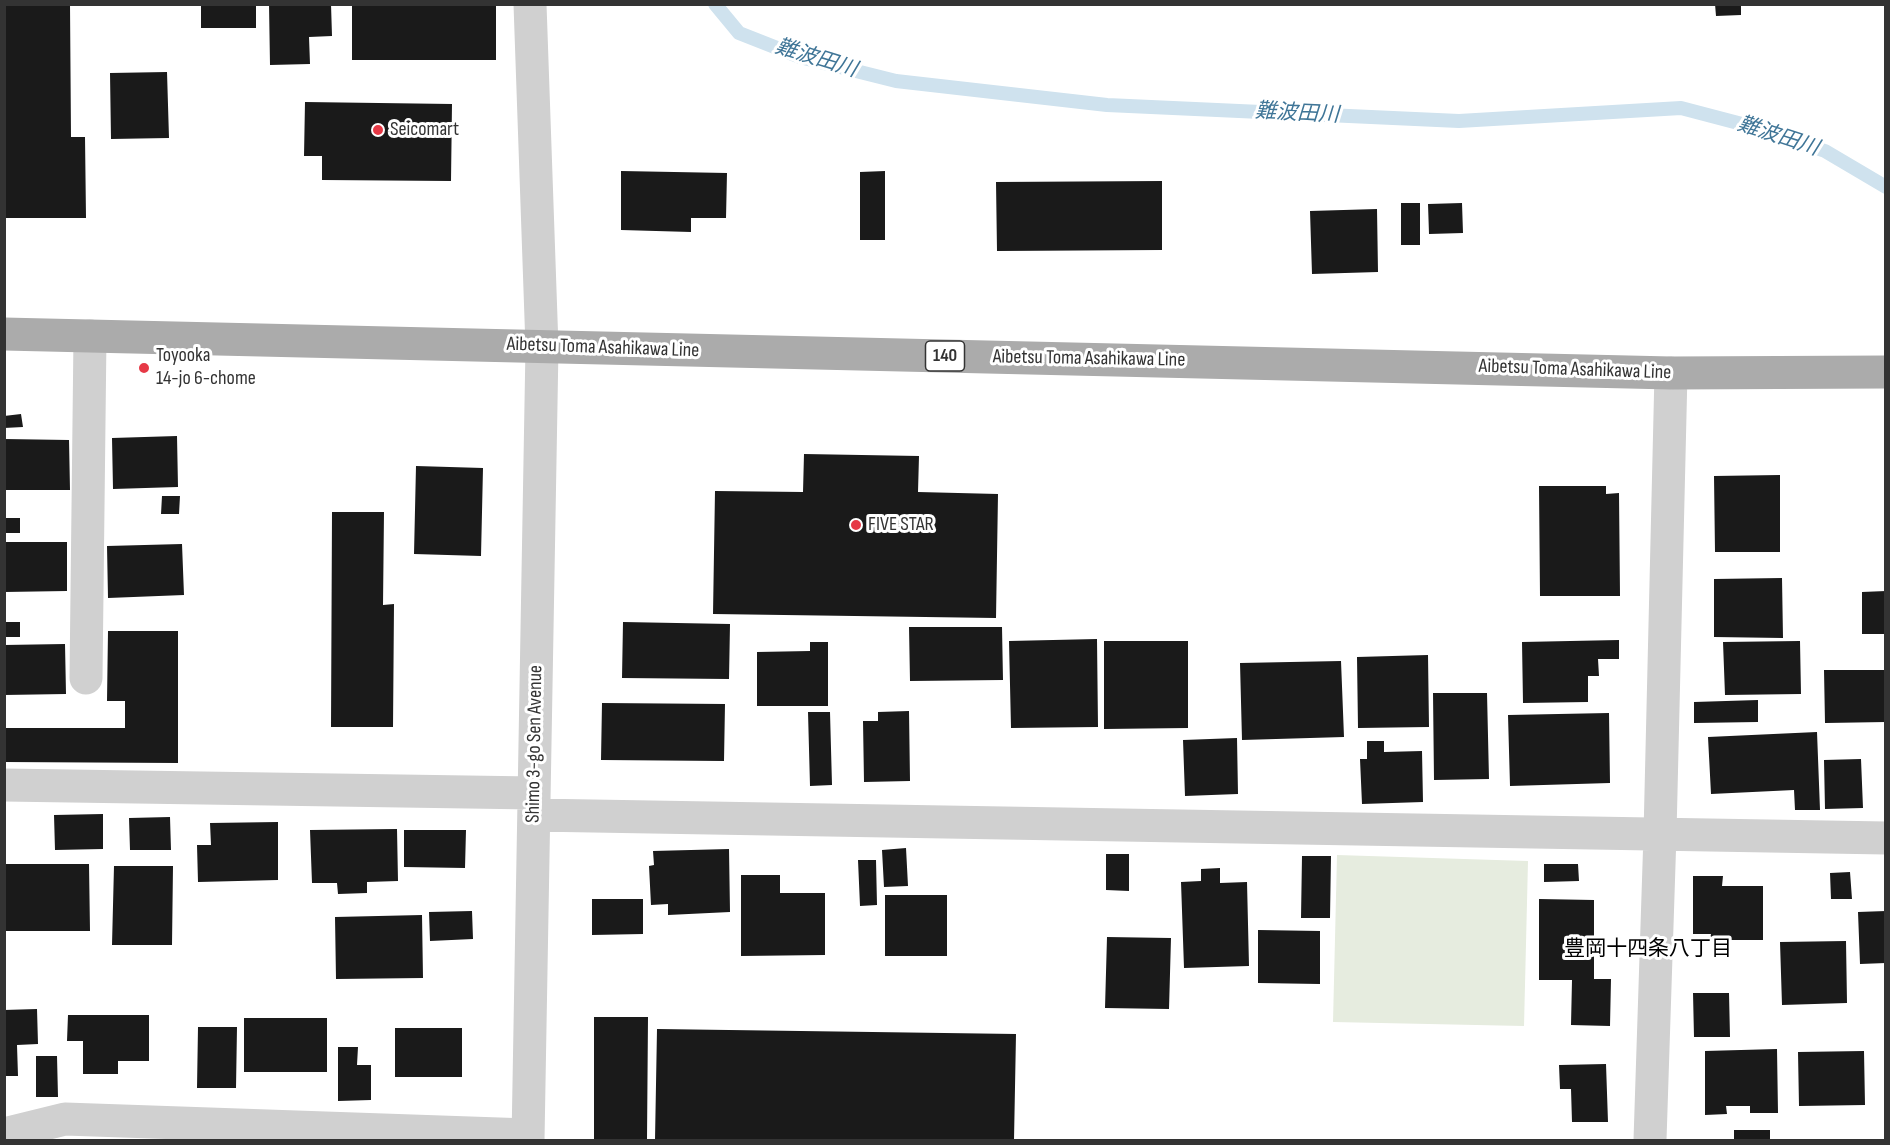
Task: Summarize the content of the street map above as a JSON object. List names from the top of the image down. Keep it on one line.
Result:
{"streets":{"main road":["Aibetsu Toma Asahikawa Line","140"],"street":["Shimo 3-go Sen Avenue"]},"crossings":[["Aibetsu Toma Asahikawa Line","Shimo 3-go Sen Avenue"]],"districts":["豊岡十四条八丁目"],"water":["難波田川"],"places":["Seicomart","Toyooka 14-jo 6-chome","FIVE STAR"]}
